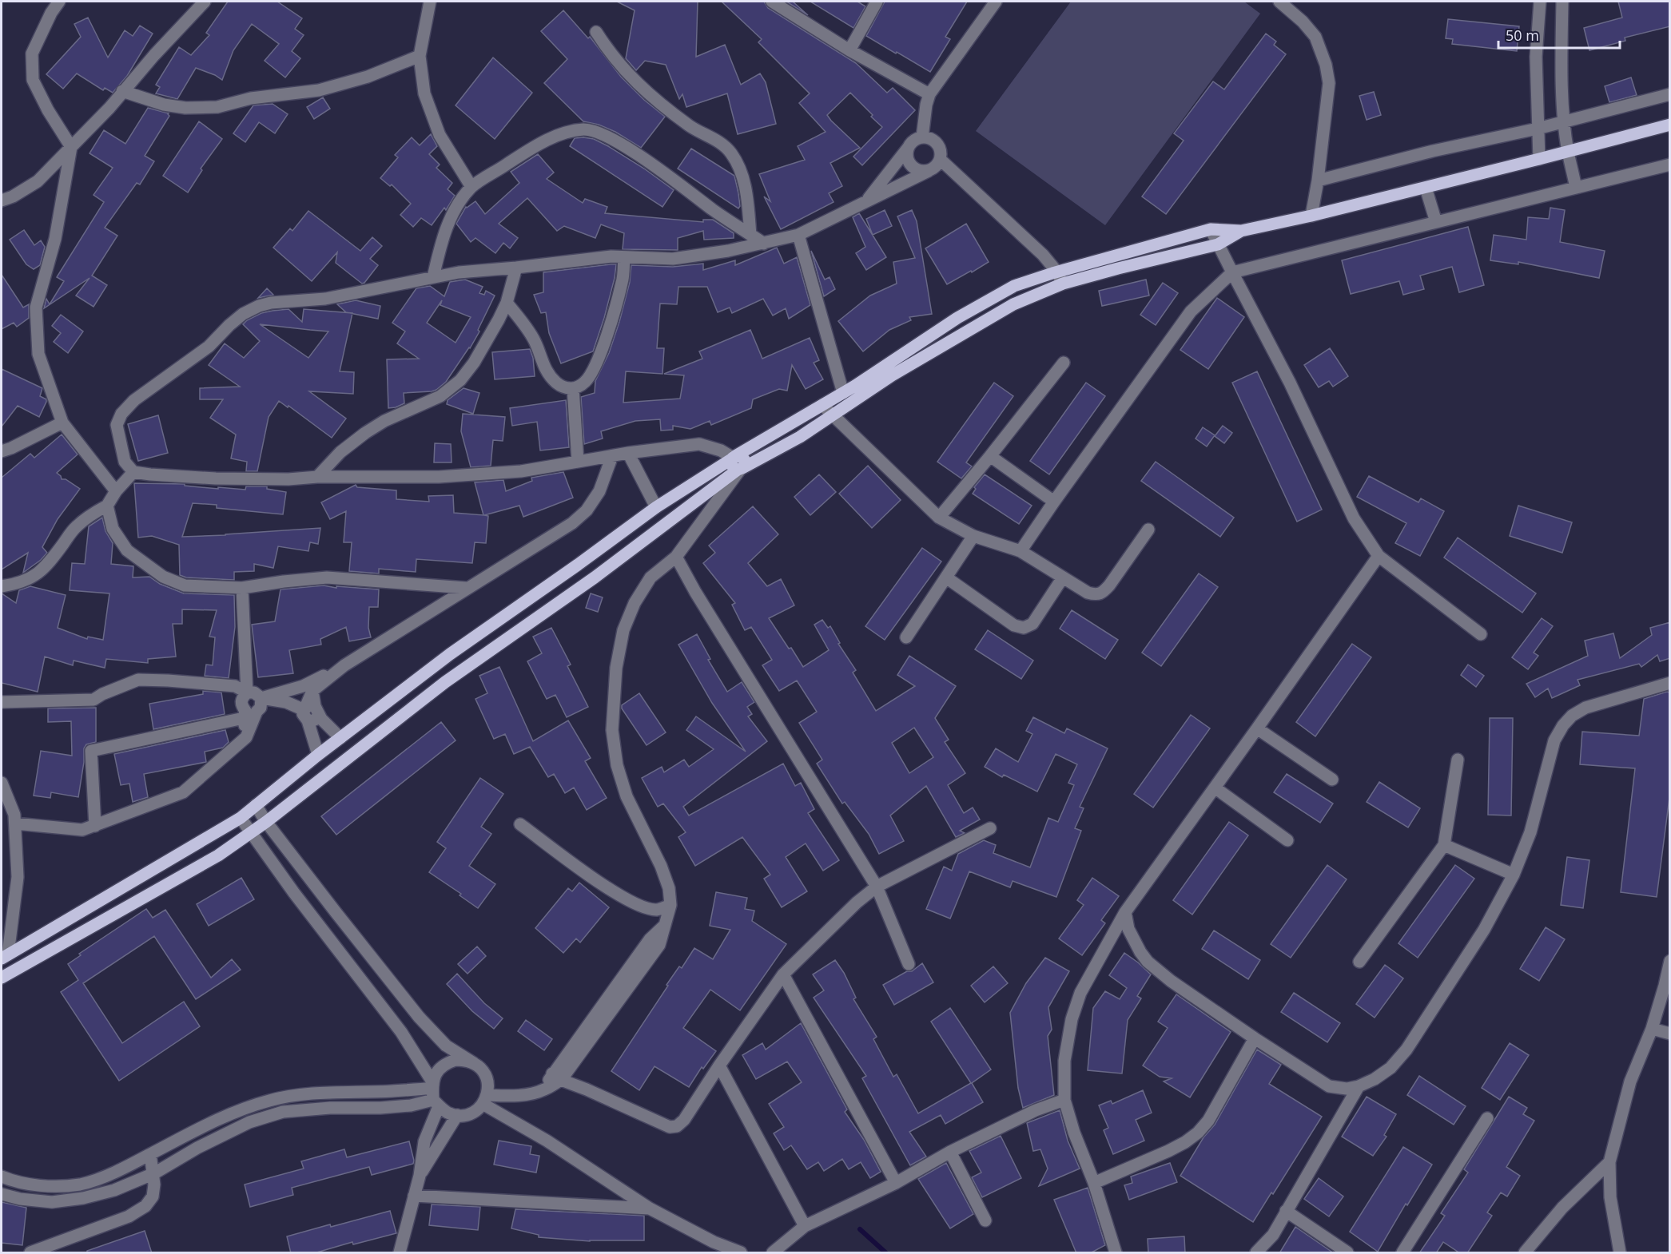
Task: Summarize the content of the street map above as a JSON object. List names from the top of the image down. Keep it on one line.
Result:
{"scale_bar":"50 m"}
